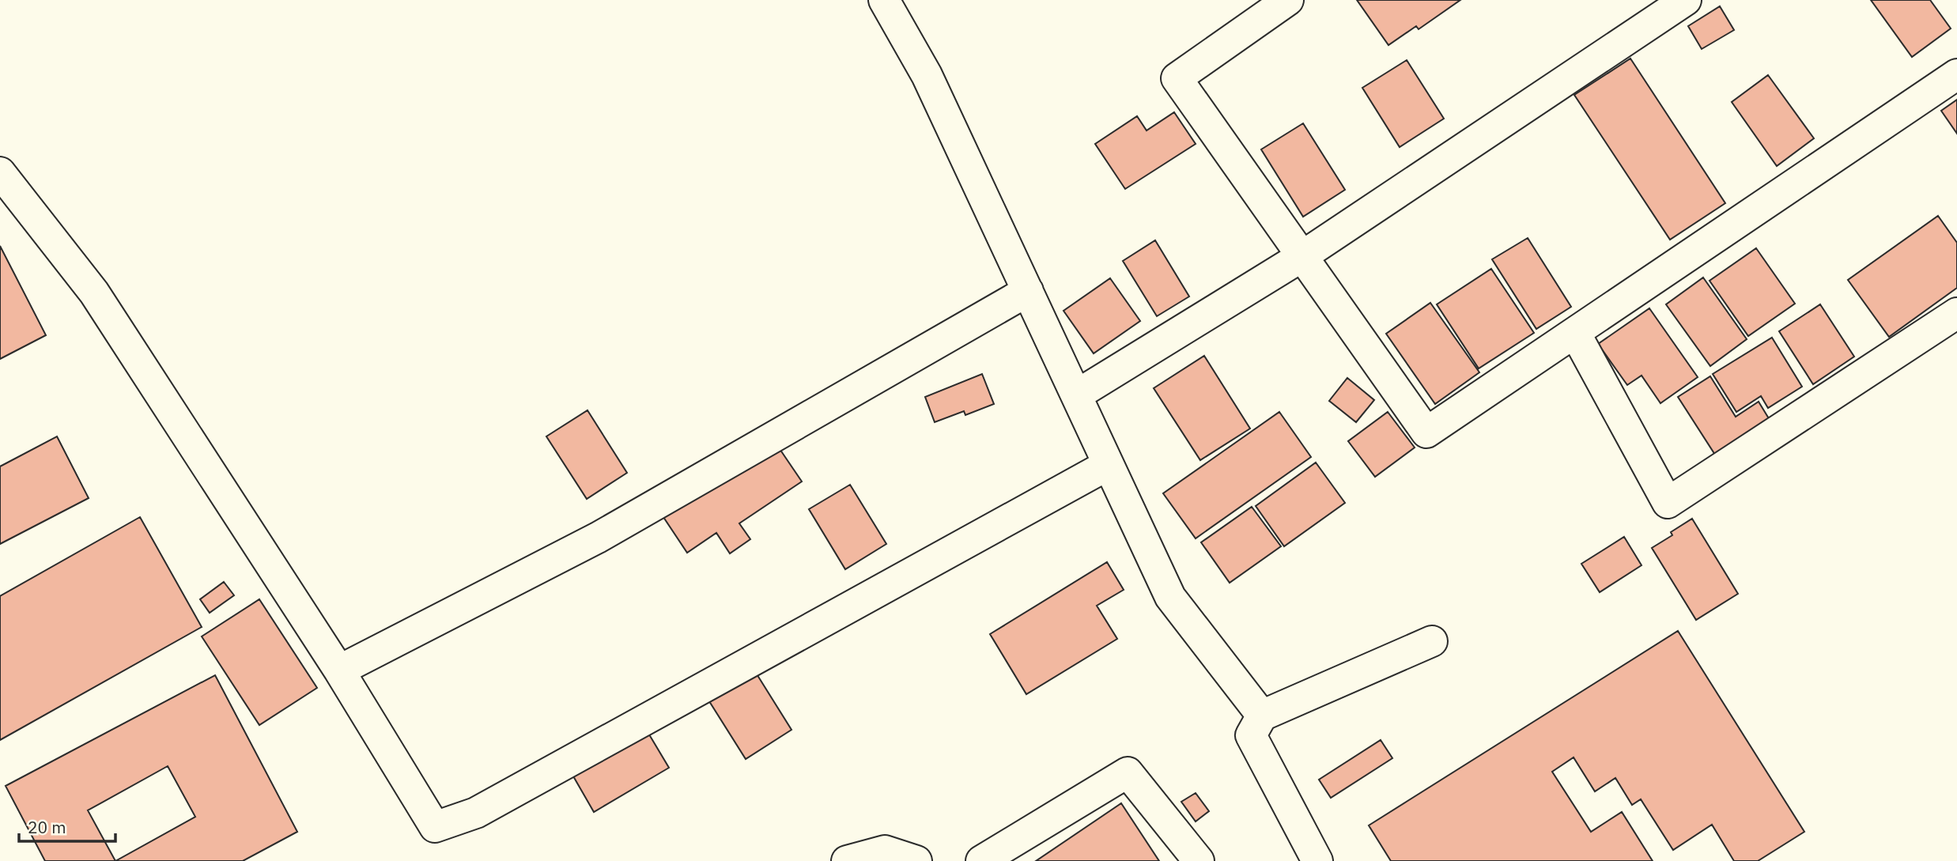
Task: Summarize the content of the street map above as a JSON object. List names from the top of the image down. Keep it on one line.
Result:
{"scale_bar":"20 m"}
